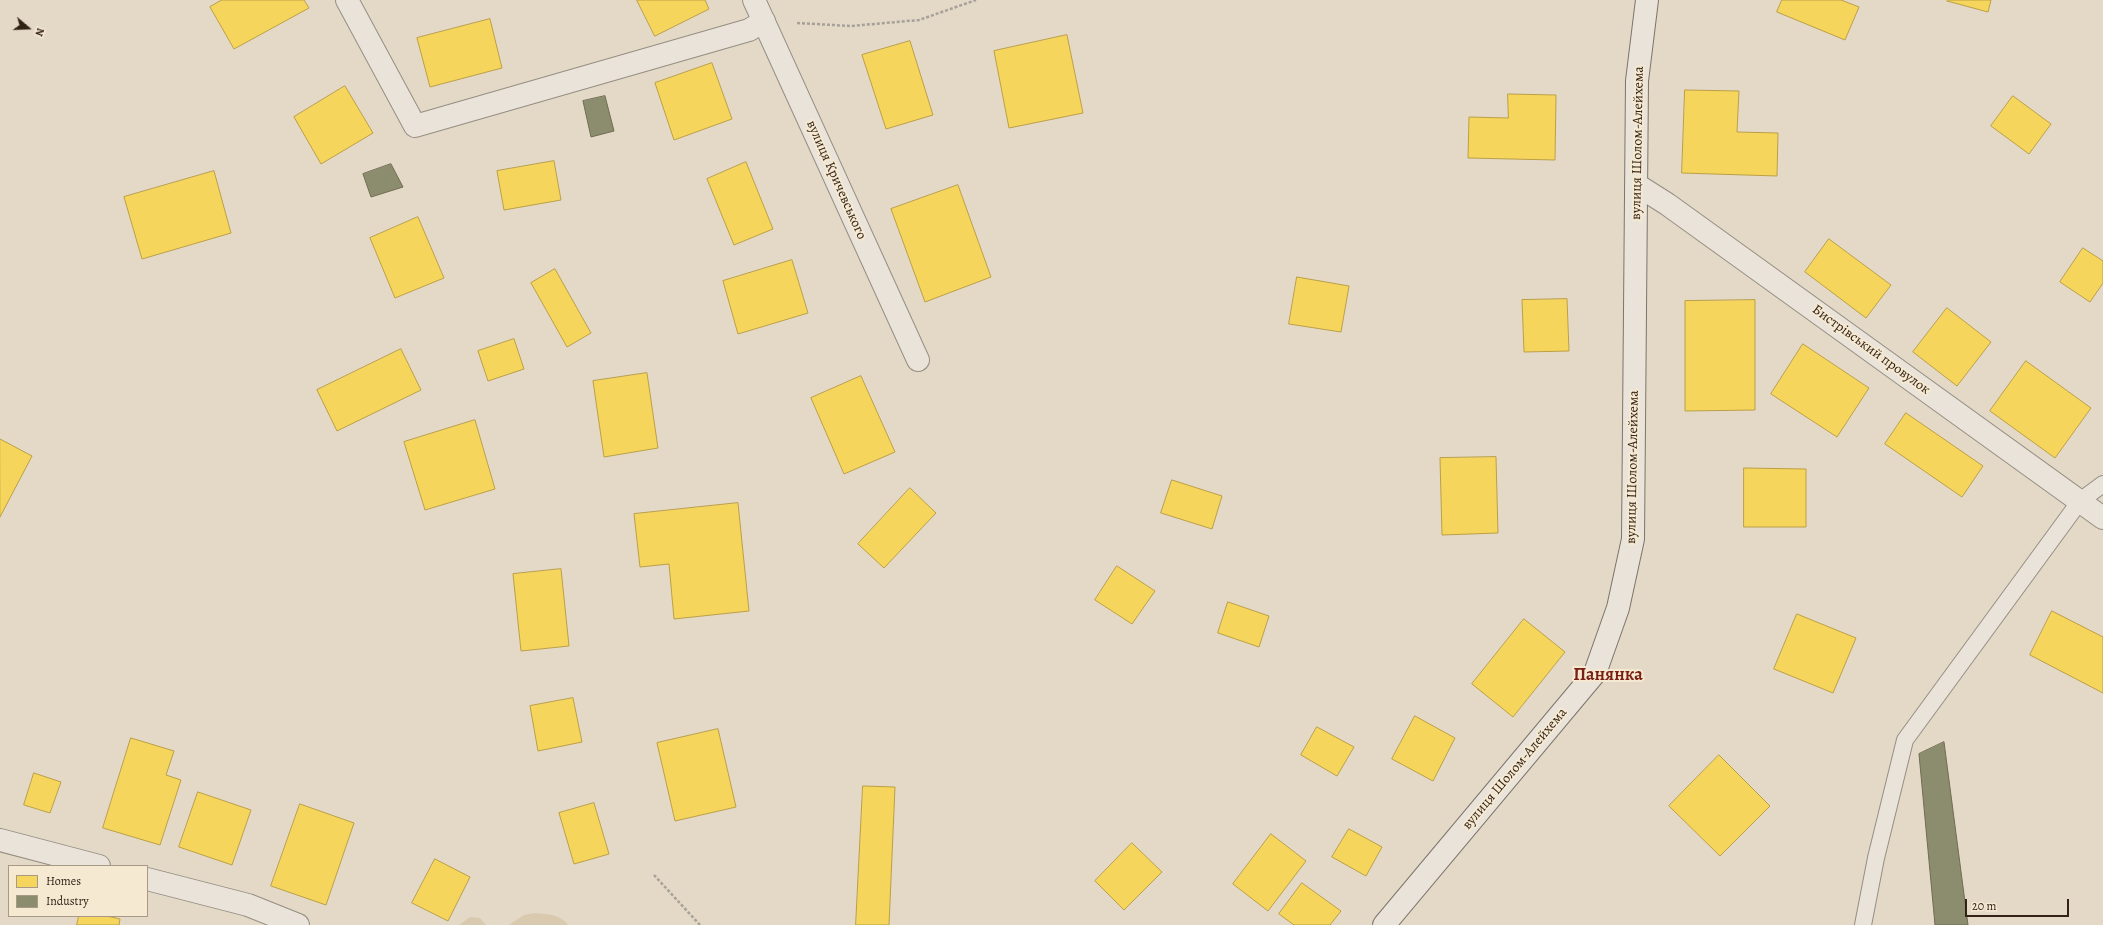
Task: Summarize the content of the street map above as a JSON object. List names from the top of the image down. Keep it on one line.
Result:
{"streets":{"street":["вулиця Шолом-Алейхема","вулиця Кричевського","Бистрівський провулок"]},"crossings":[["вулиця Шолом-Алейхема","Бистрівський провулок"]],"districts":["Панянка"],"legend":["Homes","Industry"],"scale_bar":"20 m","north":"right"}
